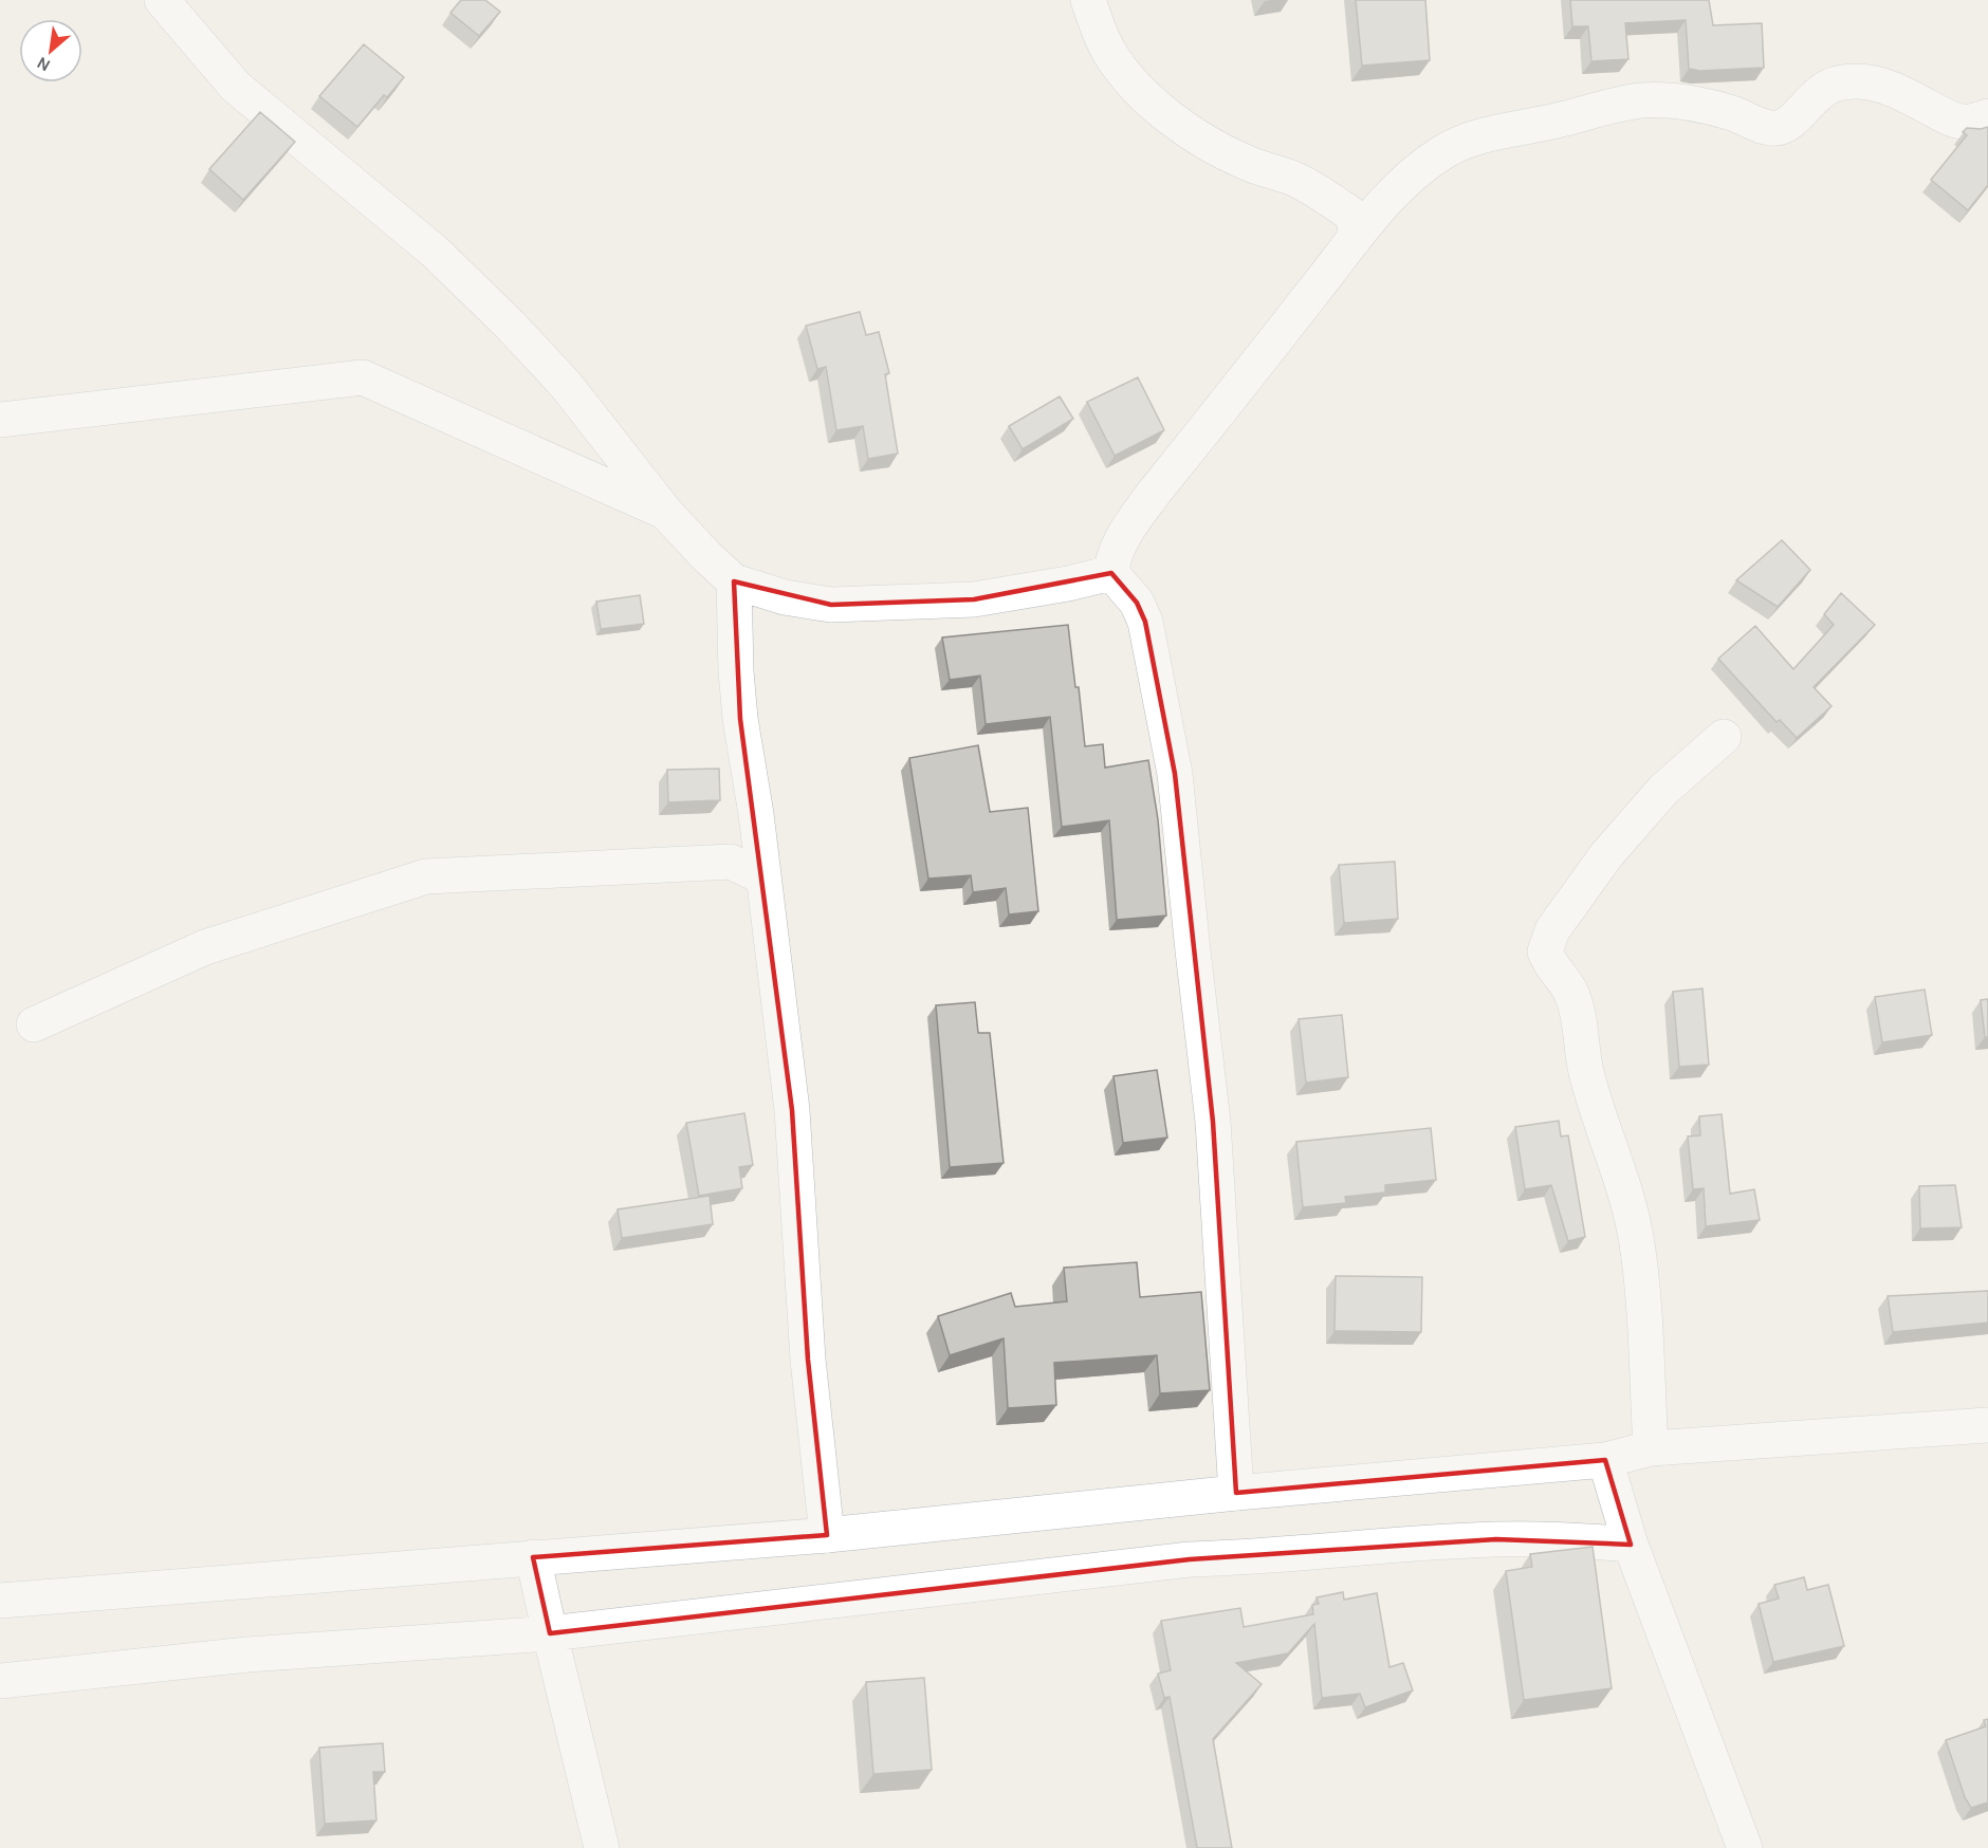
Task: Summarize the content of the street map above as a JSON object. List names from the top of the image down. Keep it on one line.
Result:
{"north":"bottom left"}
